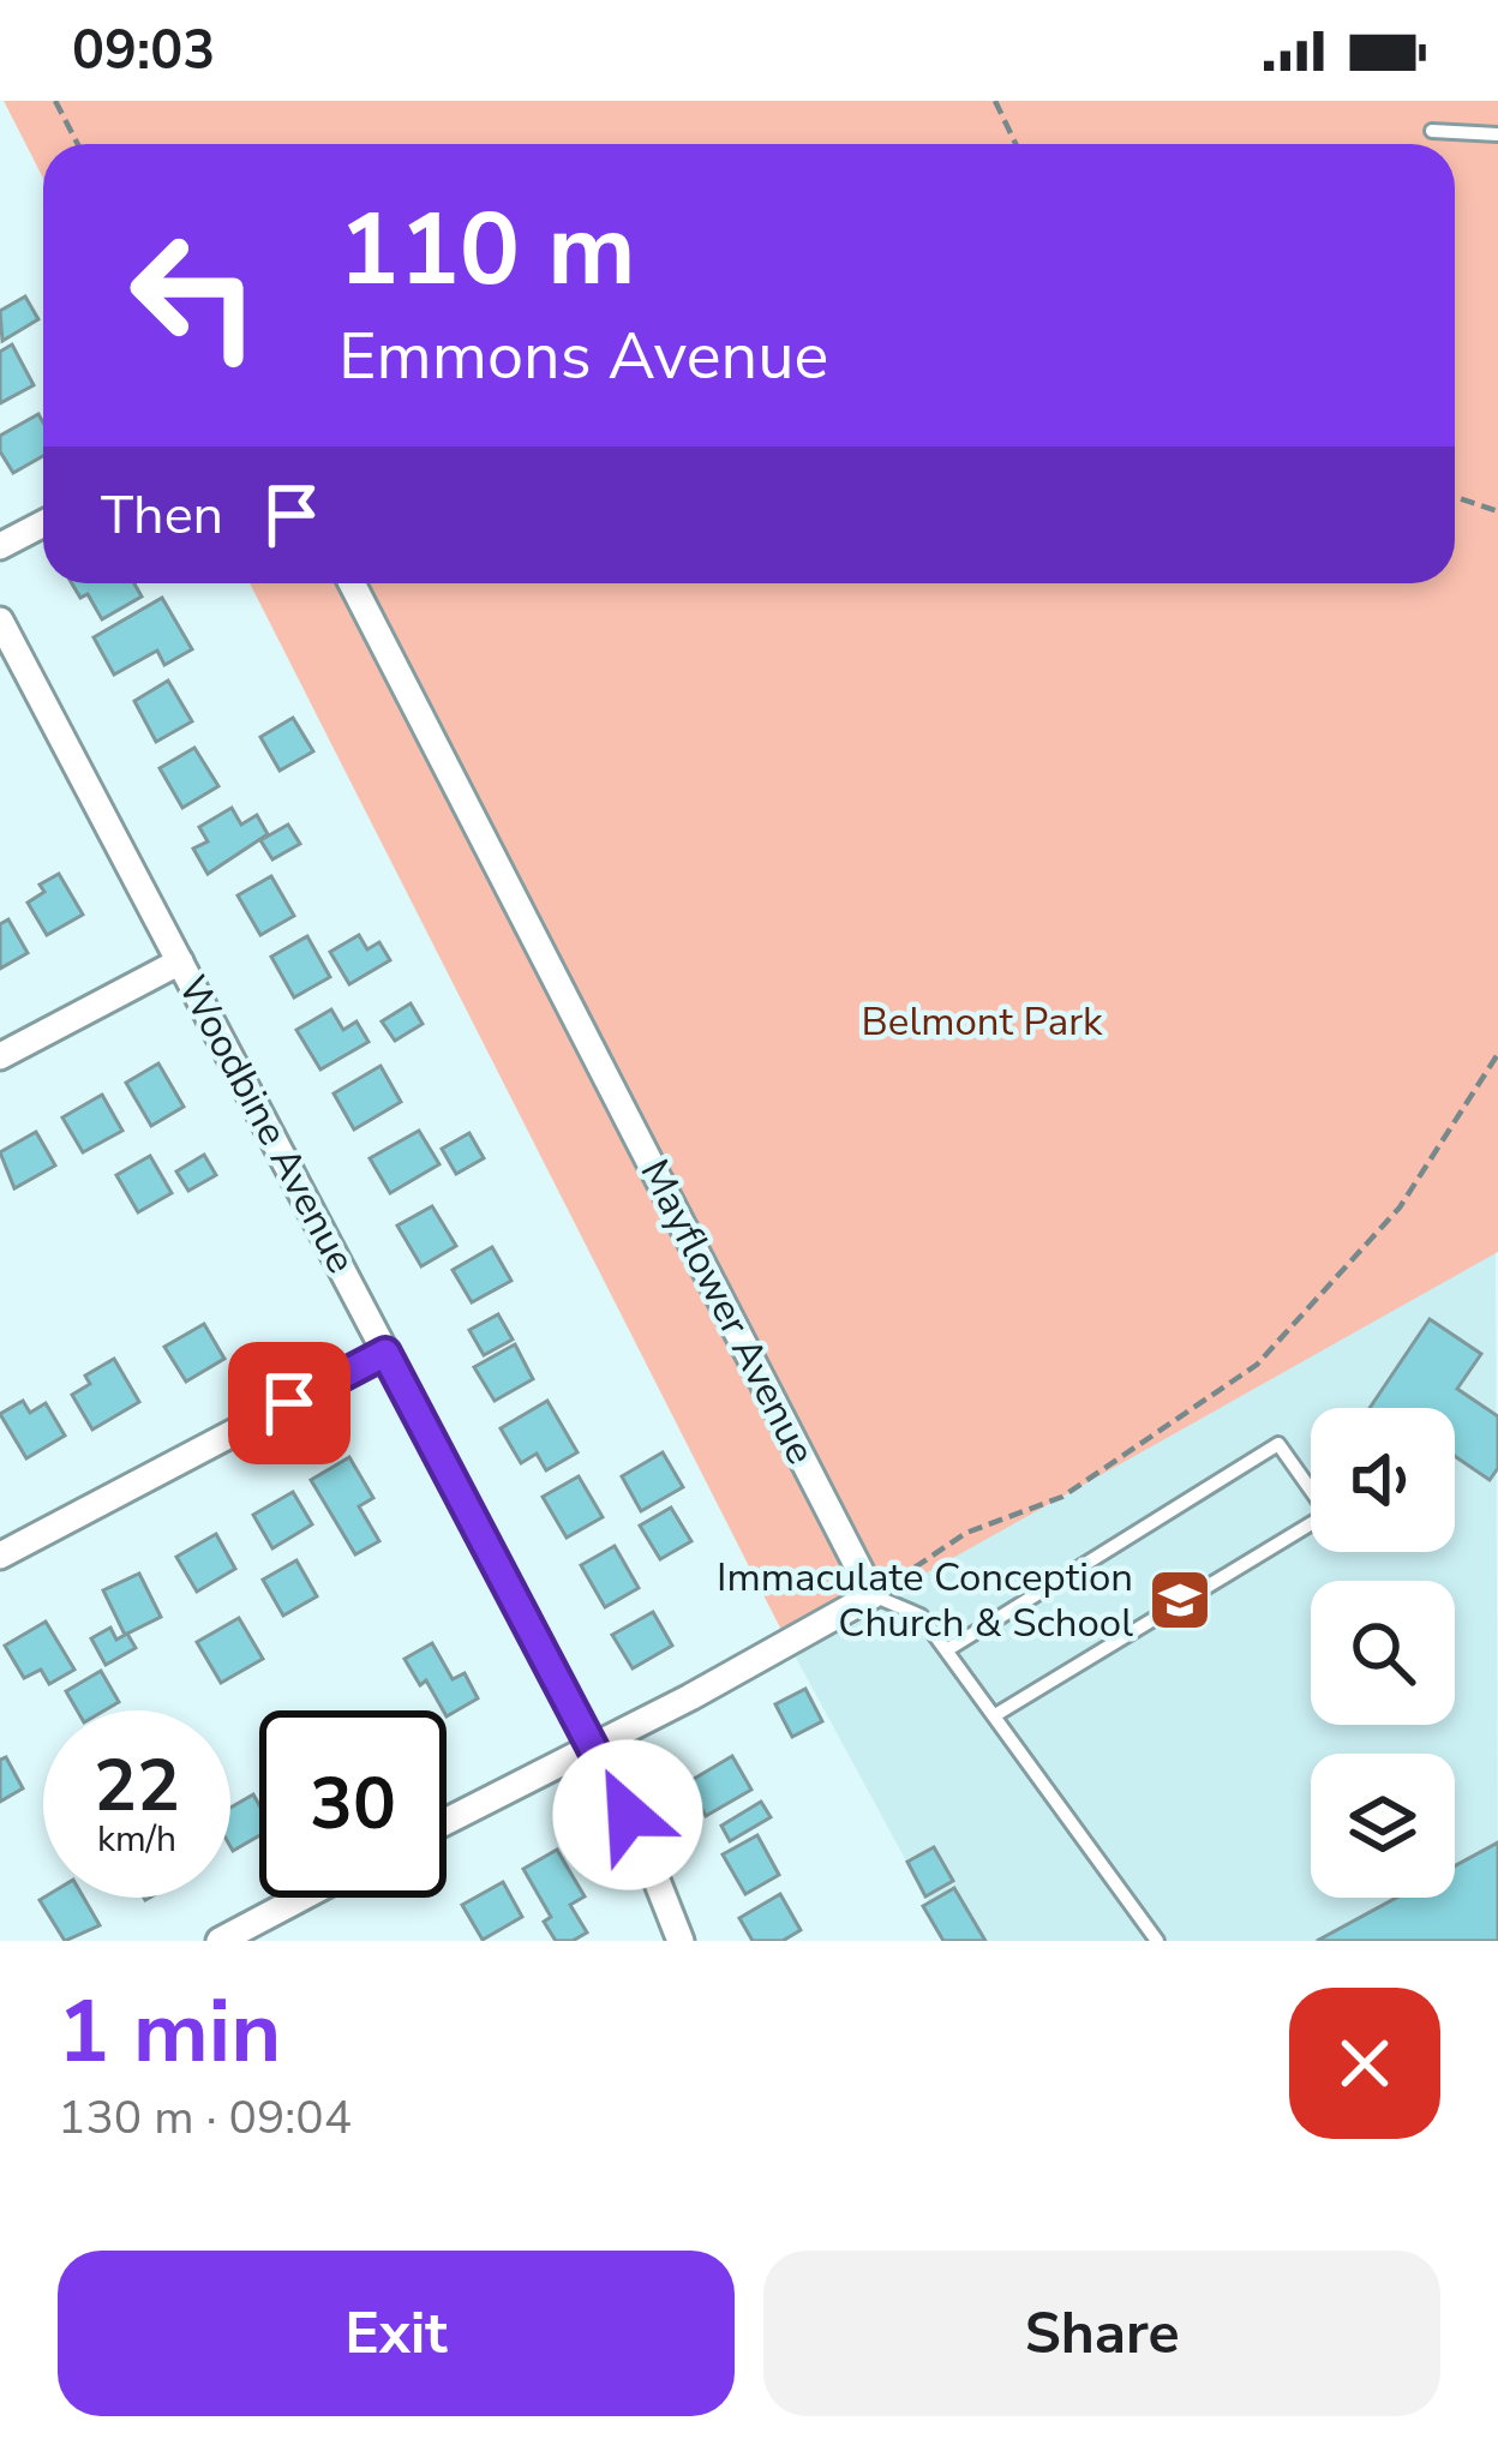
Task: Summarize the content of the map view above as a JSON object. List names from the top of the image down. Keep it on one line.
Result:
{"streets":{"street":["Woodbine Avenue","Mayflower Avenue"]},"parks":["Belmont Park"],"places":{"school or university":["Immaculate Conception Church & School"]},"page":{"status":"09:03","turn":["110 m","Emmons Avenue"],"then":"Then","speed":"22 km/h","limit":"30","heading":["1 min","130 m · 09:04"],"buttons":["Exit","Share"]}}
